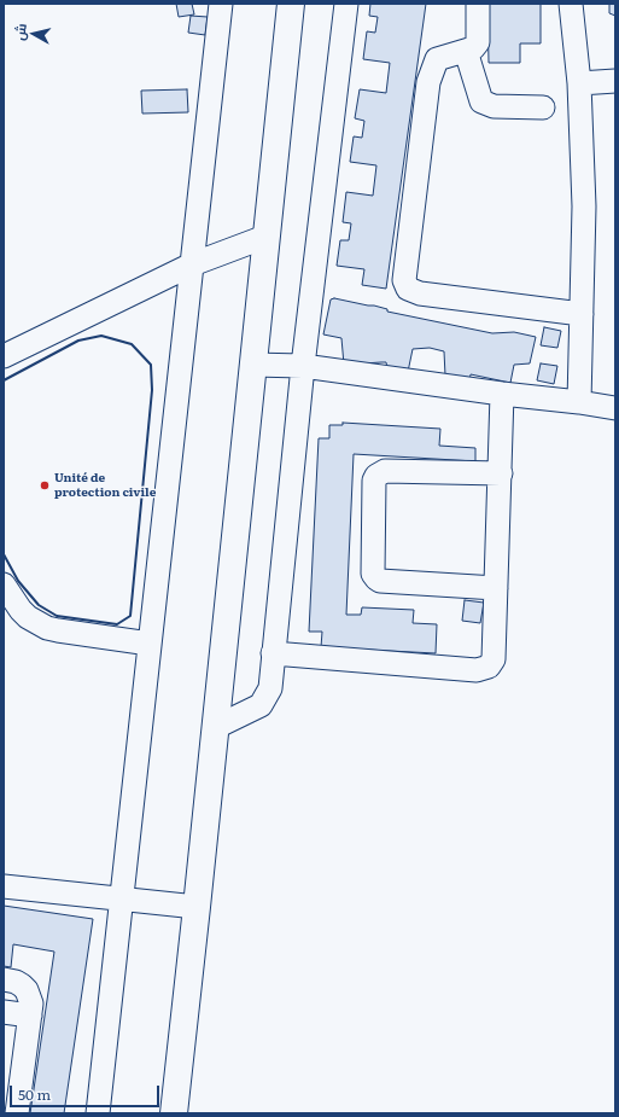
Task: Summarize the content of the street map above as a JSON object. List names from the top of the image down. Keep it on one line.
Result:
{"places":["Unité de protection civile"],"scale_bar":"50 m","north":"left"}
